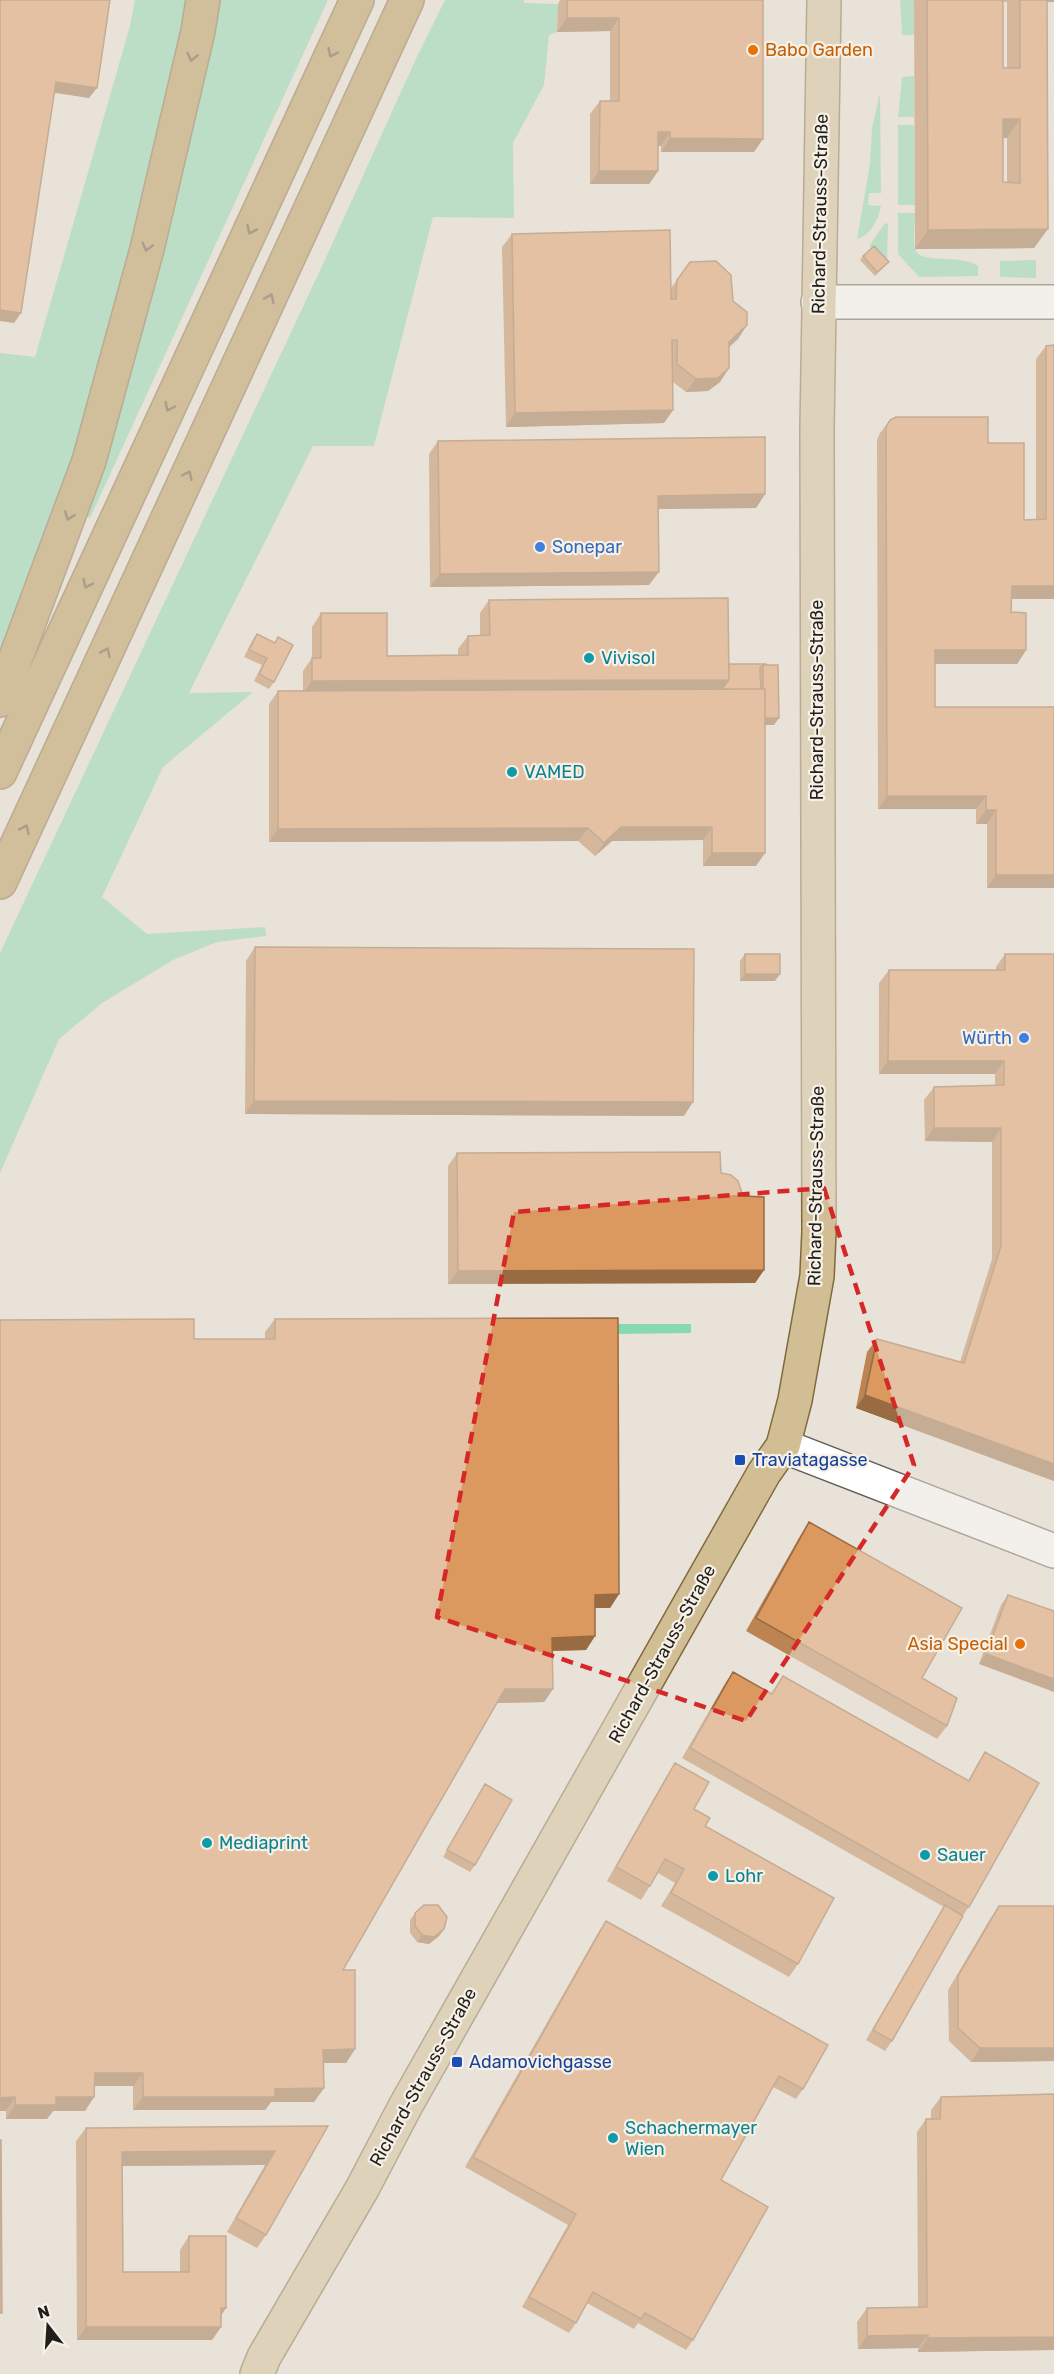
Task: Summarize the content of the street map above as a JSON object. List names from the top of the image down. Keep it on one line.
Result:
{"streets":{"main road":["Richard-Strauss-Straße"]},"places":{"other":["Babo Garden","Sonepar","Vivisol","VAMED","Würth","Asia Special","Mediaprint","Sauer","Lohr","Schachermayer Wien"],"transit":["Traviatagasse","Adamovichgasse"]},"north":"top"}
